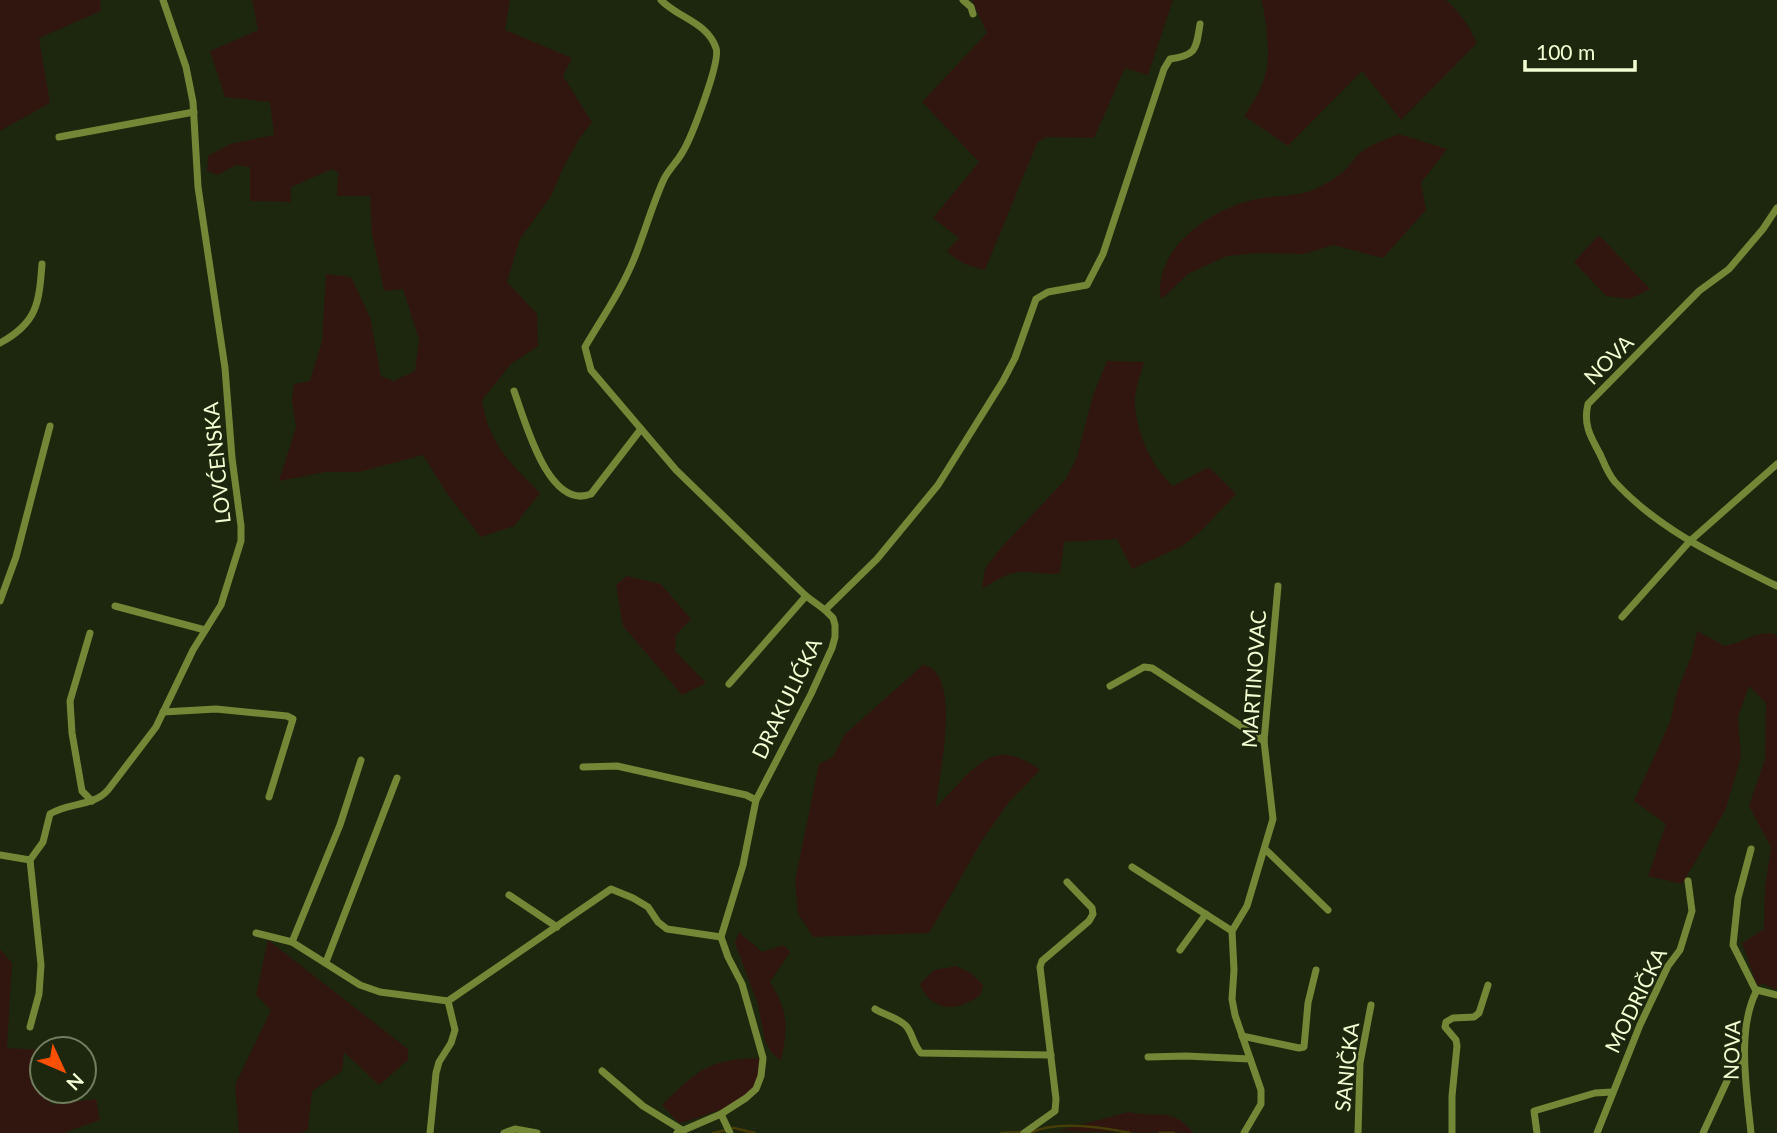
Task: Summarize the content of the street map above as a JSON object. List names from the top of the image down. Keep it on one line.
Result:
{"streets":{"street":["NOVA","LOVĆENSKA","MARTINOVAC","DRAKULIĆKA","MODRIČKA","SANIČKA"]},"scale_bar":"100 m","north":"bottom right"}
